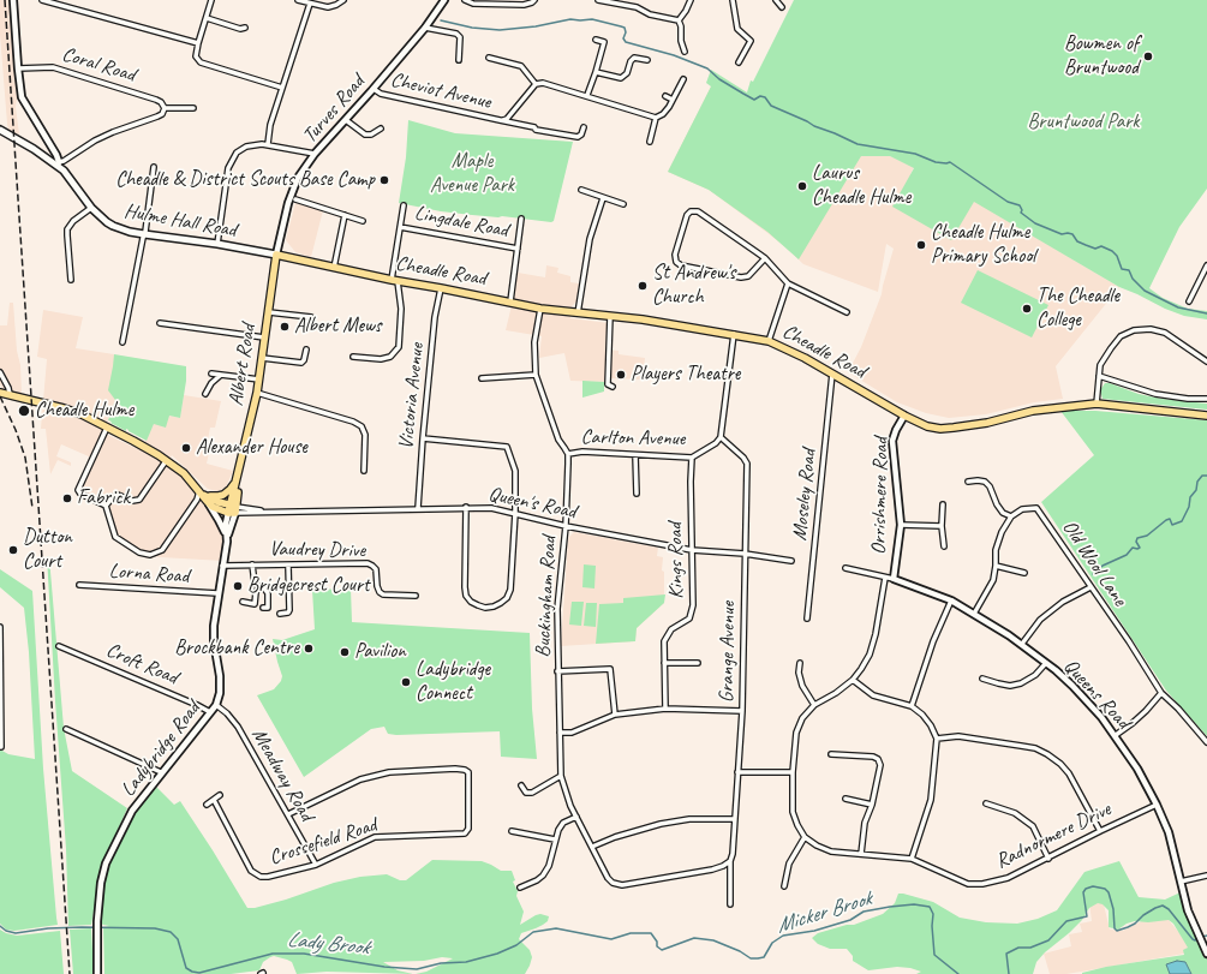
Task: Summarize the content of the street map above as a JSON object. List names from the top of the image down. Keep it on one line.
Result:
{"streets":{"main road":["Hulme Hall Road","Cheadle Road","Albert Road"],"street":["Coral Road","Cheviot Avenue","Turves Road","Lingdale Road","Victoria Avenue","Carlton Avenue","Moseley Road","Orrishmere Road","Queen's Road","Vaudrey Drive","Kings Road","Old Wool Lane","Lorna Road","Buckingham Road","Grange Avenue","Croft Road","Queens Road","Ladybridge Road","Meadway Road","Radnormere Drive","Crossefield Road"]},"crossings":[["Cheviot Avenue","Turves Road"],["Turves Road","Hulme Hall Road"],["Turves Road","Cheadle Road"],["Turves Road","Albert Road"],["Hulme Hall Road","Cheadle Road"],["Hulme Hall Road","Albert Road"],["Cheadle Road","Albert Road"],["Cheadle Road","Victoria Avenue"],["Cheadle Road","Moseley Road"],["Cheadle Road","Orrishmere Road"],["Cheadle Road","Buckingham Road"],["Albert Road","Queen's Road"],["Albert Road","Ladybridge Road"],["Victoria Avenue","Queen's Road"],["Carlton Avenue","Kings Road"],["Carlton Avenue","Buckingham Road"],["Carlton Avenue","Grange Avenue"],["Orrishmere Road","Queens Road"],["Queen's Road","Kings Road"],["Queen's Road","Buckingham Road"],["Queen's Road","Grange Avenue"],["Vaudrey Drive","Ladybridge Road"],["Lorna Road","Ladybridge Road"],["Buckingham Road","Grange Avenue"],["Croft Road","Ladybridge Road"],["Queens Road","Radnormere Drive"],["Ladybridge Road","Meadway Road"],["Meadway Road","Crossefield Road"]],"water":["Micker Brook","Lady Brook"],"parks":["Bruntwood Park","Maple Avenue Park"],"places":["Bowmen of Bruntwood","Cheadle & District Scouts Base Camp","Laurus Cheadle Hulme","Cheadle Hulme Primary School","St Andrew's Church","The Cheadle College","Albert Mews","Players Theatre","Cheadle Hulme","Alexander House","Fabrick","Dutton Court","Bridgecrest Court","Brockbank Centre","Pavilion","Ladybridge Connect"]}
